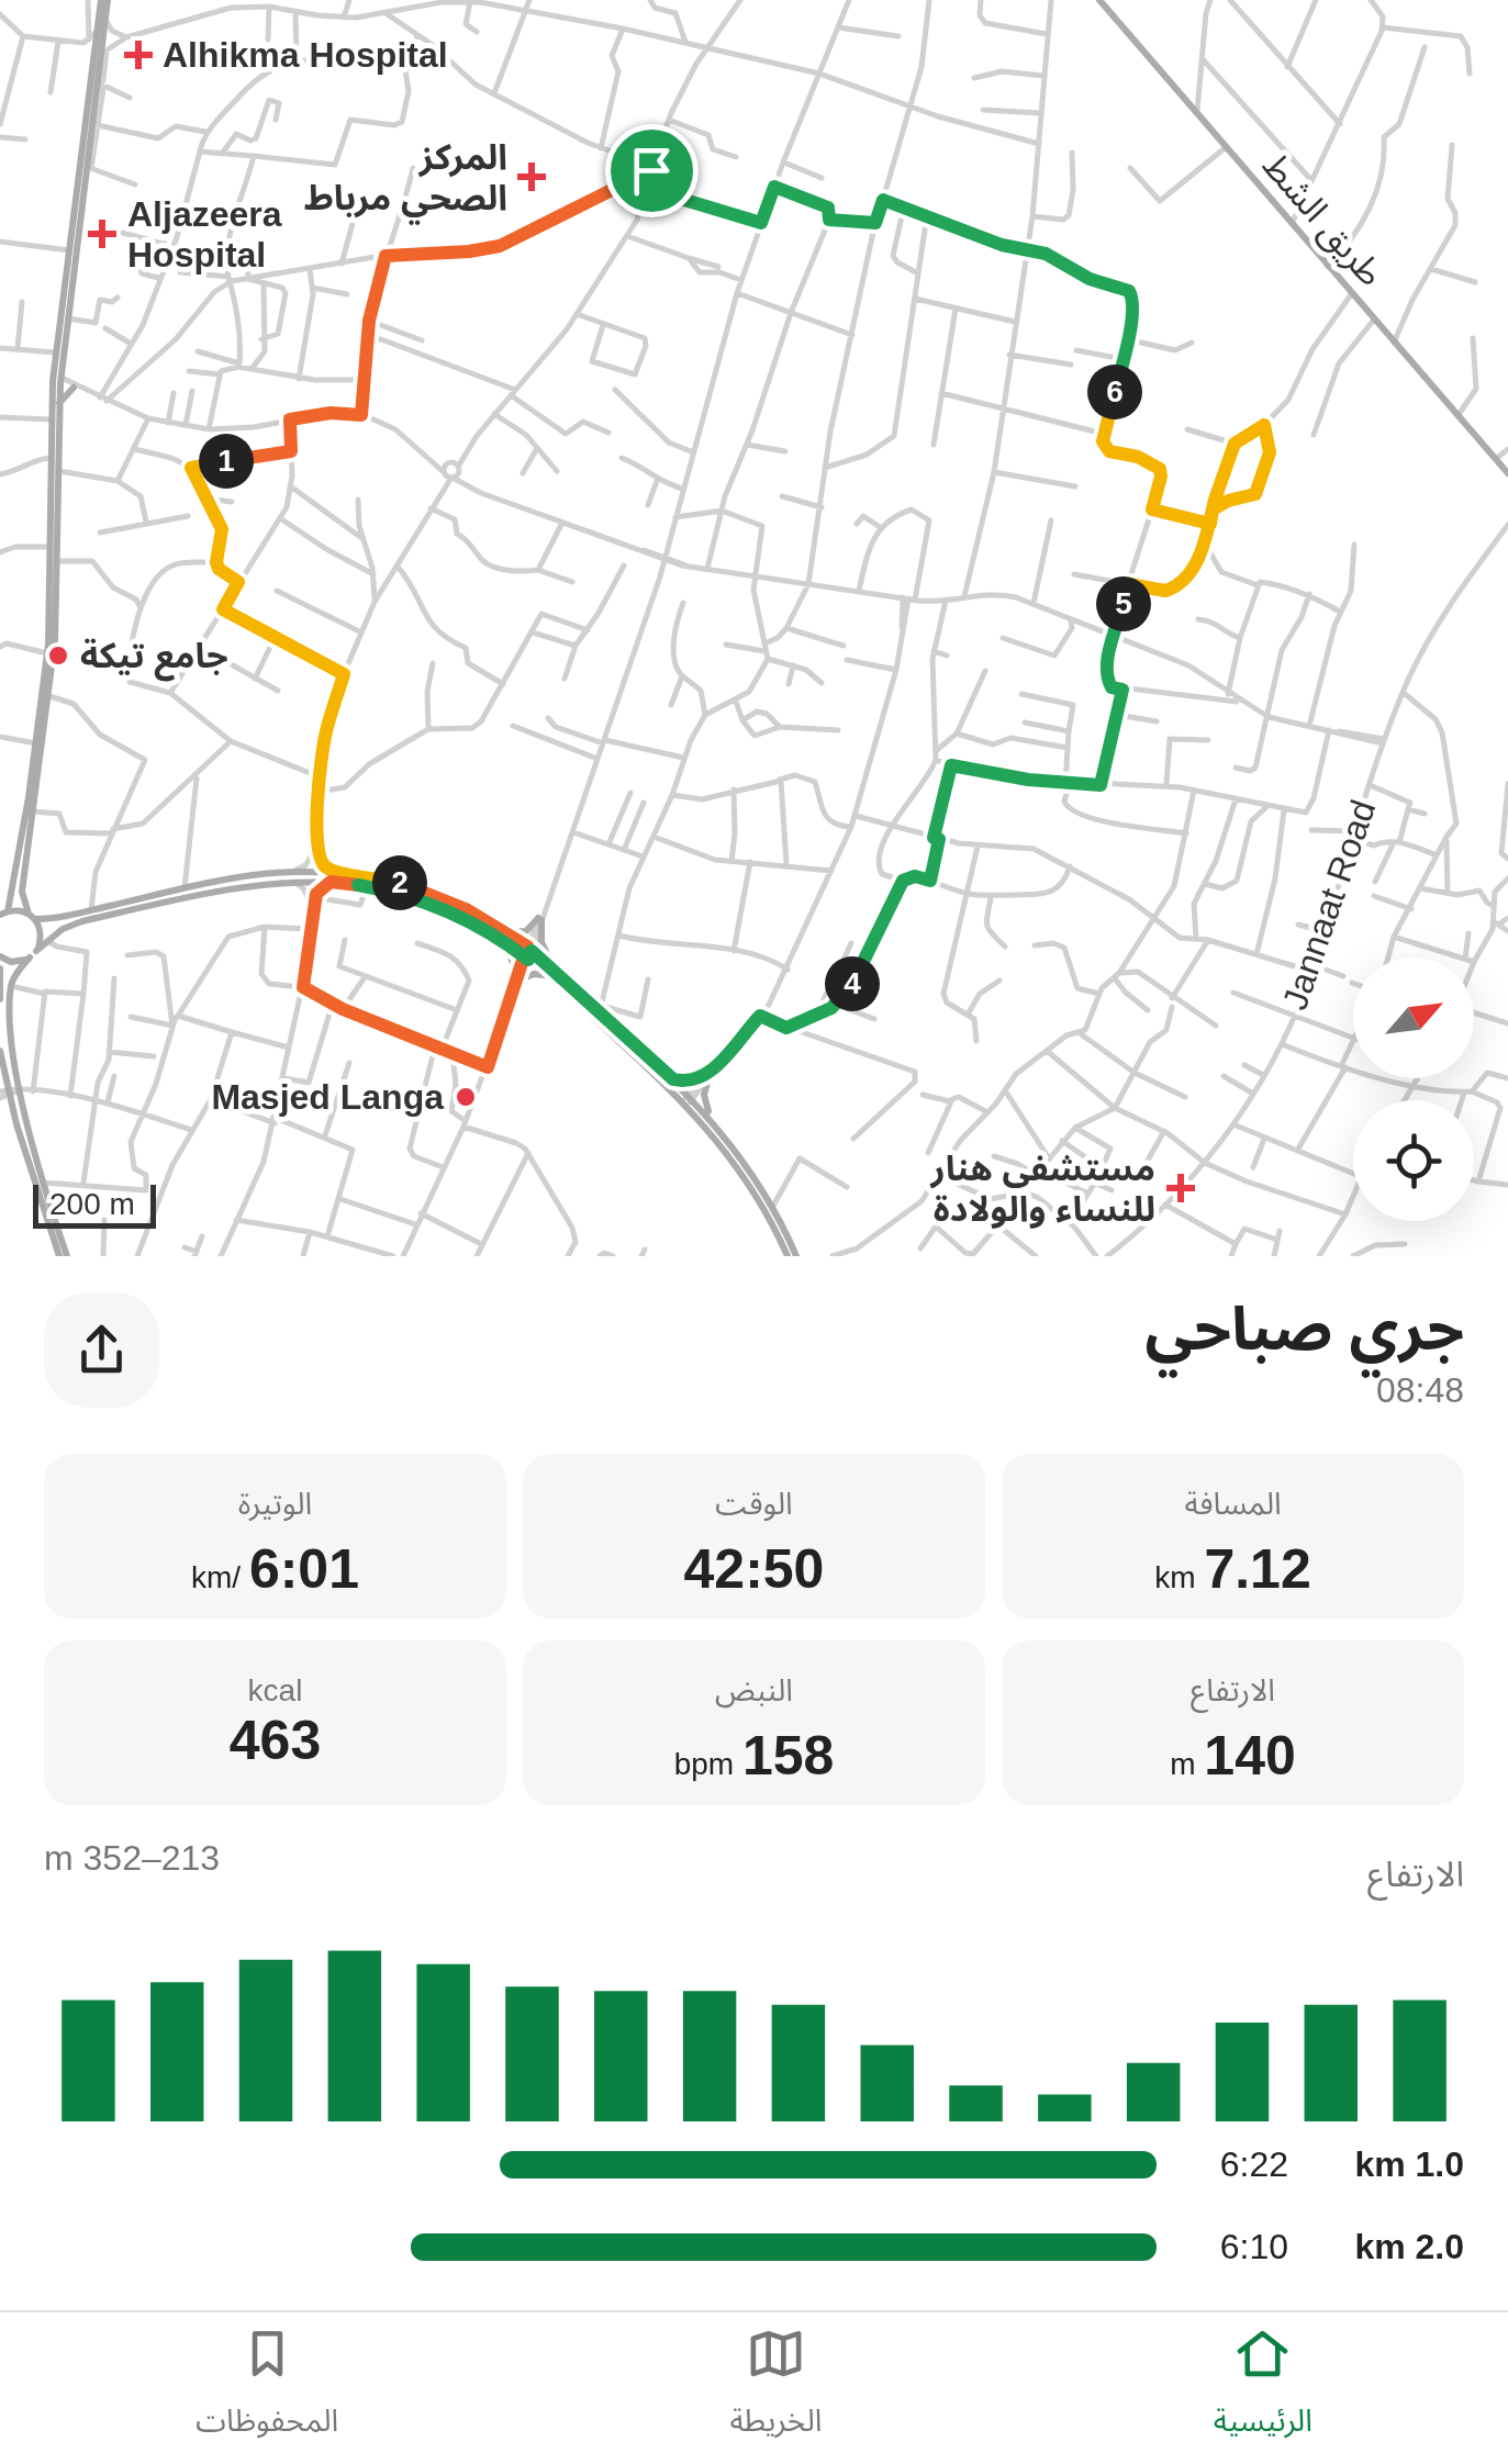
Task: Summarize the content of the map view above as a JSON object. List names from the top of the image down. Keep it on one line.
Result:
{"streets":{"main road":["طريق الشط"],"street":["Jannaat Road"]},"places":{"health":["Alhikma Hospital","المركز الصحي مرباط","Aljazeera Hospital","مستشفى هنار للنساء والولادة"],"other":["جامع تيكة","Masjed Langa"]},"scale_bar":"200 m","north":"top right","page":{"pins":["6","1","5","2","4"],"scale":"200 m","heading":["جري صباحي","08:48"],"stats":[["المسافة","7.12 km"],["الوقت","42:50"],["الوتيرة","6:01 /km"],["الارتفاع","140 m"],["النبض","158 bpm"],["kcal","463"]],"chart":["الارتفاع","213–352 m"],"list":[{"name":"1.0 km","note":"6:22"},{"name":"2.0 km","note":"6:10"}],"tabs":["الرئيسية","الخريطة","المحفوظات"]}}
